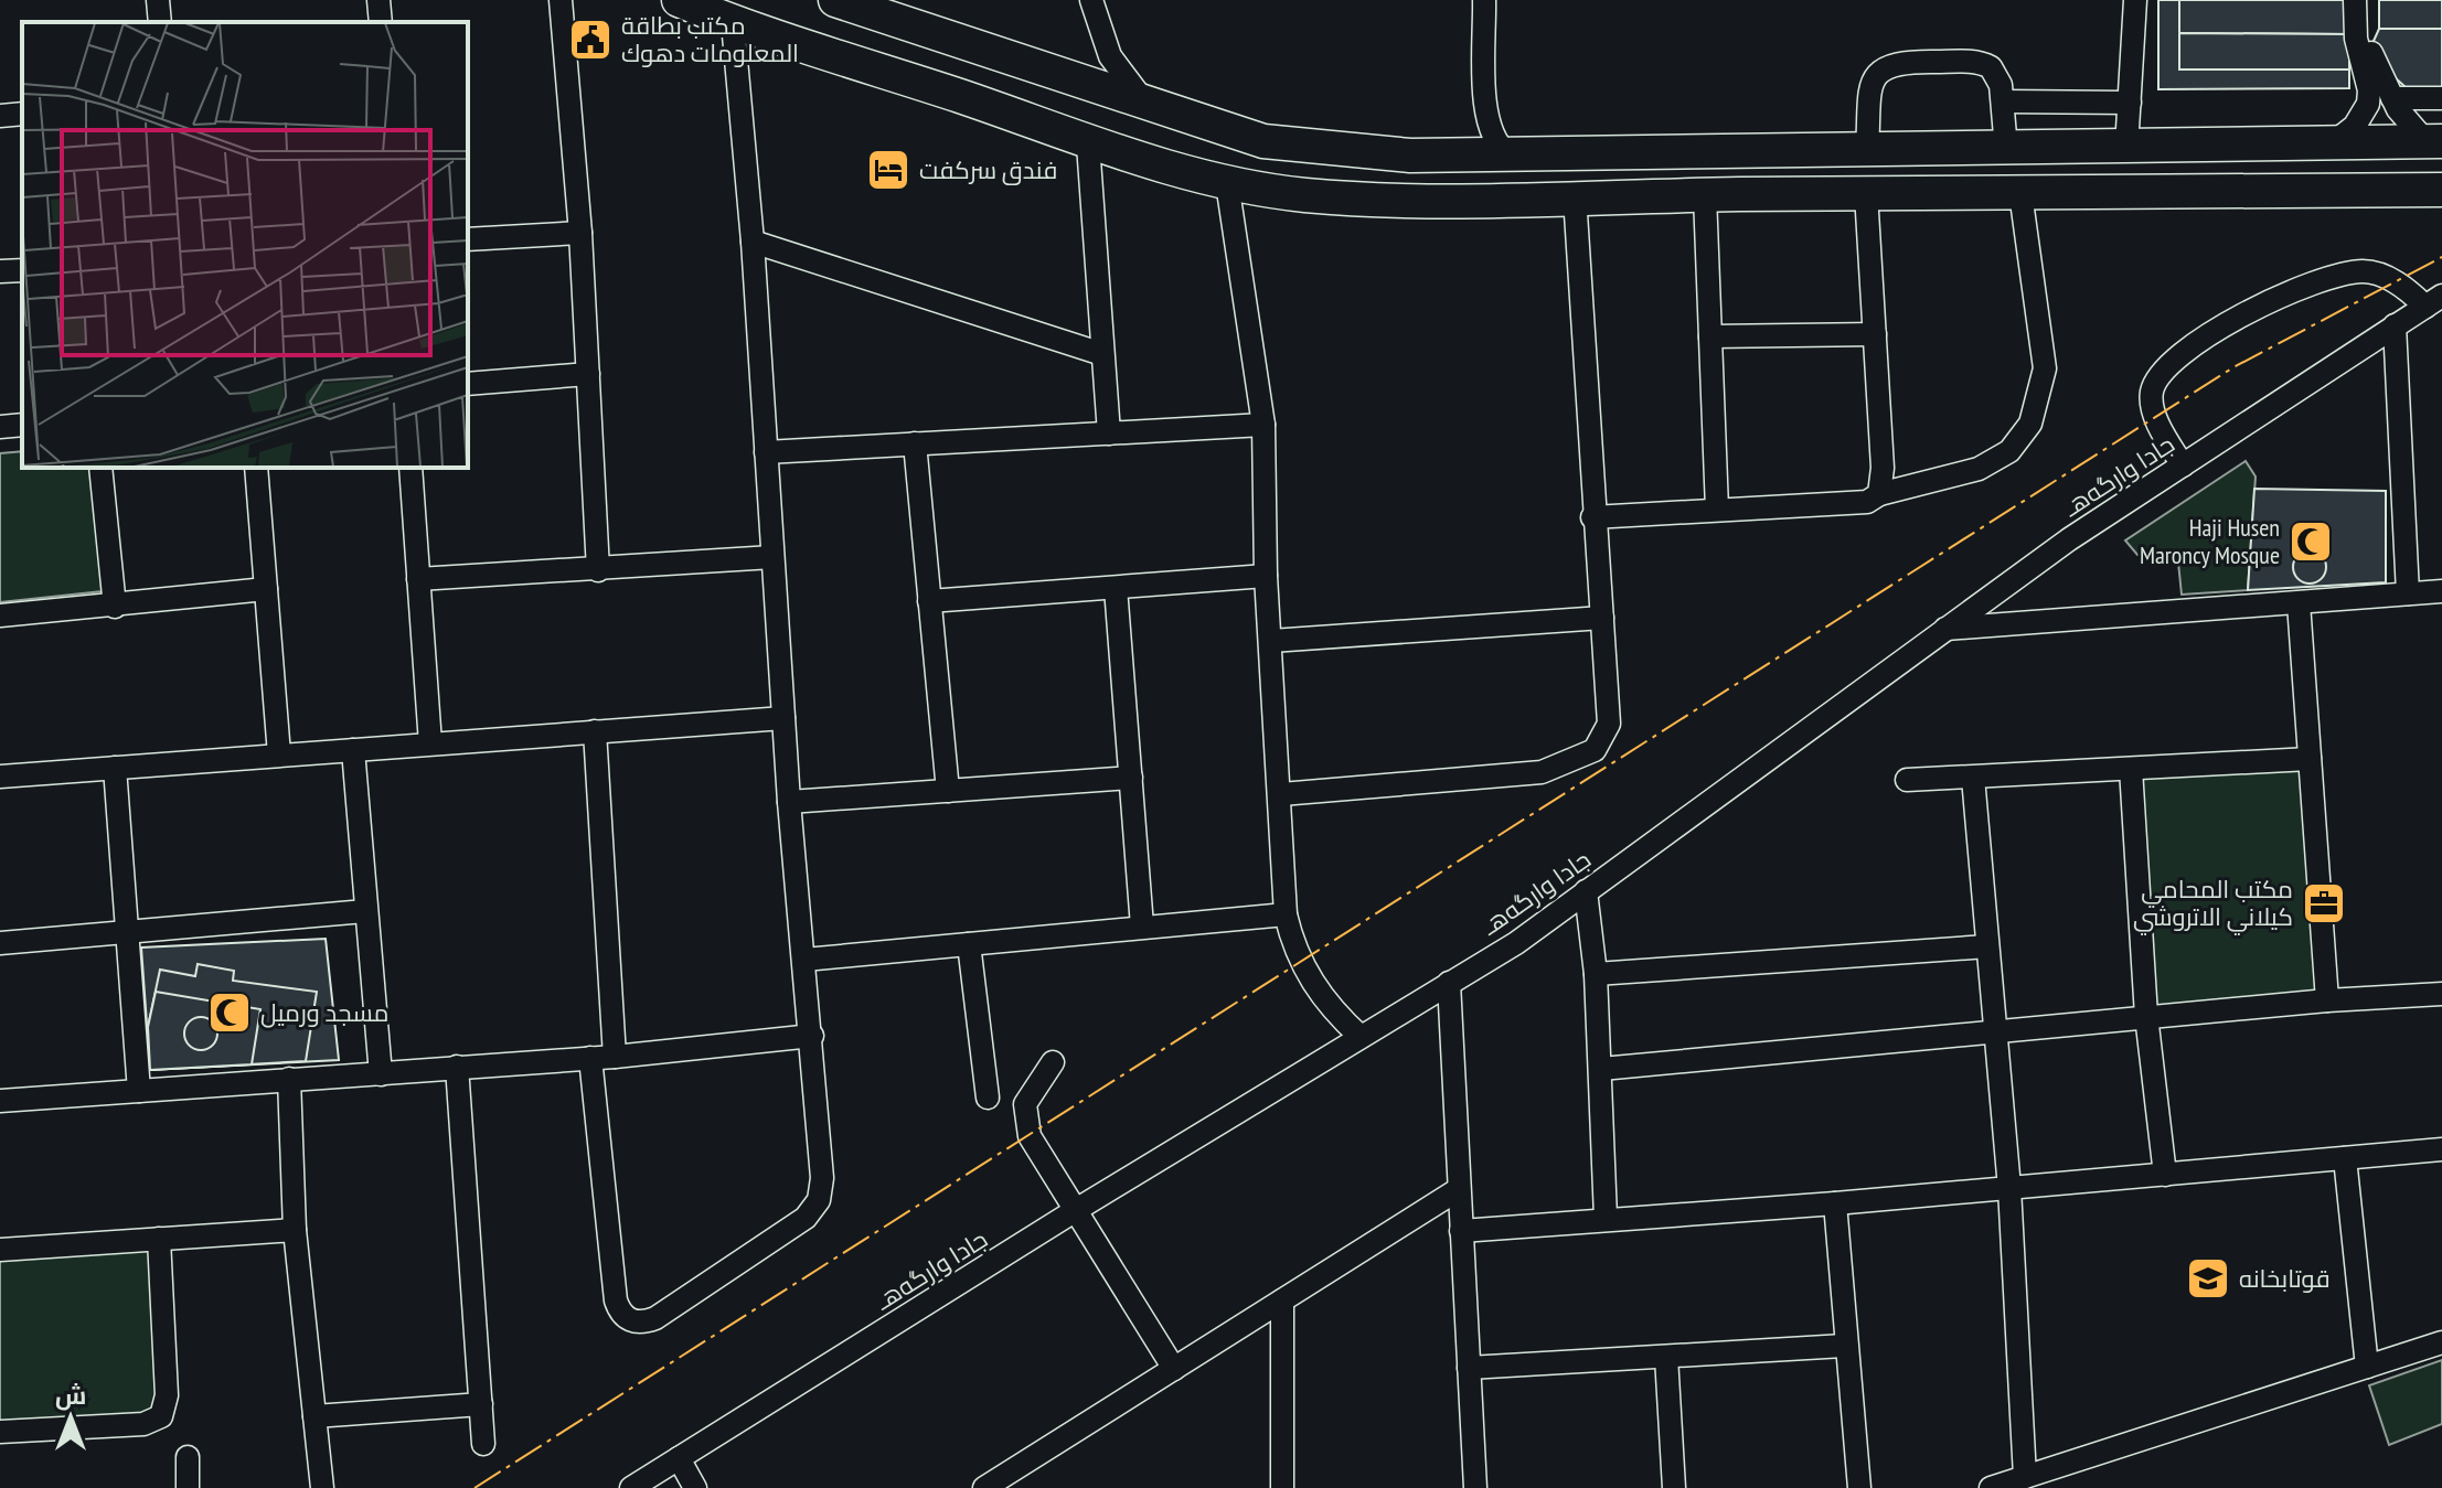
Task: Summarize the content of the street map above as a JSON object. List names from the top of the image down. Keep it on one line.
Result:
{"streets":{"street":["جادا وارگه‌هـ"]},"places":{"public building":["مكتب بطاقة المعلومات دهوك"],"hotel":["فندق سركفت"],"mosque":["Haji Husen Maroncy Mosque","مسجد ورميل"],"office":["مكتب المحامي كيلاني الاتروشي"],"school or university":["قوتابخانه"]},"north":"top"}
